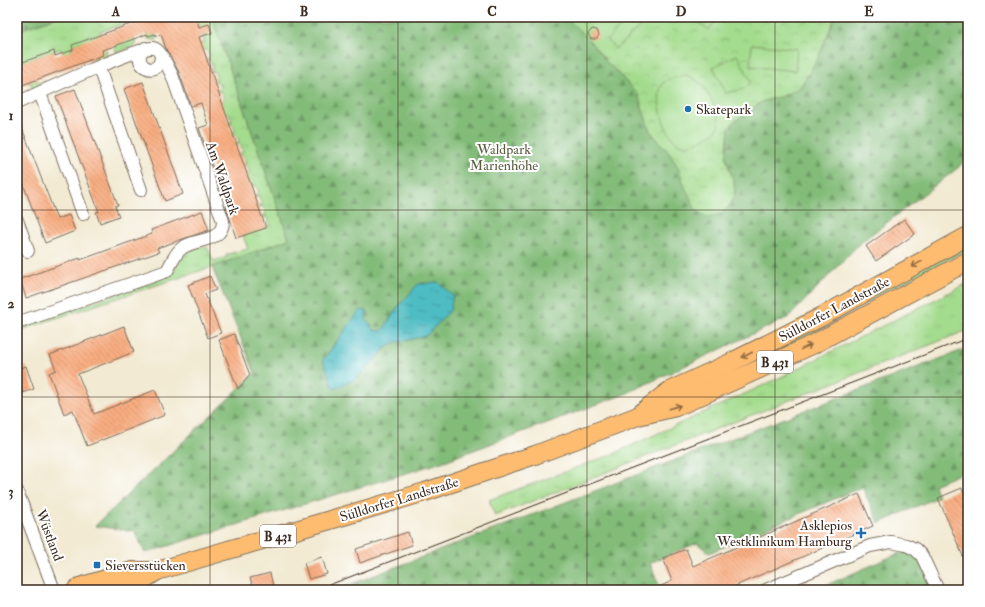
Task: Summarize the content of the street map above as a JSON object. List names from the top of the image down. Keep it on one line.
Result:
{"streets":{"main road":["Sülldorfer Landstraße","B 431"],"street":["Am Waldpark","Wüstland"]},"parks":["Waldpark Marienhöhe"],"places":{"other":["Skatepark"],"health":["Asklepios Westklinikum Hamburg"],"transit":["Sieversstücken"]},"grid":{"columns":["A","B","C","D","E"],"rows":["1","2","3"]}}
